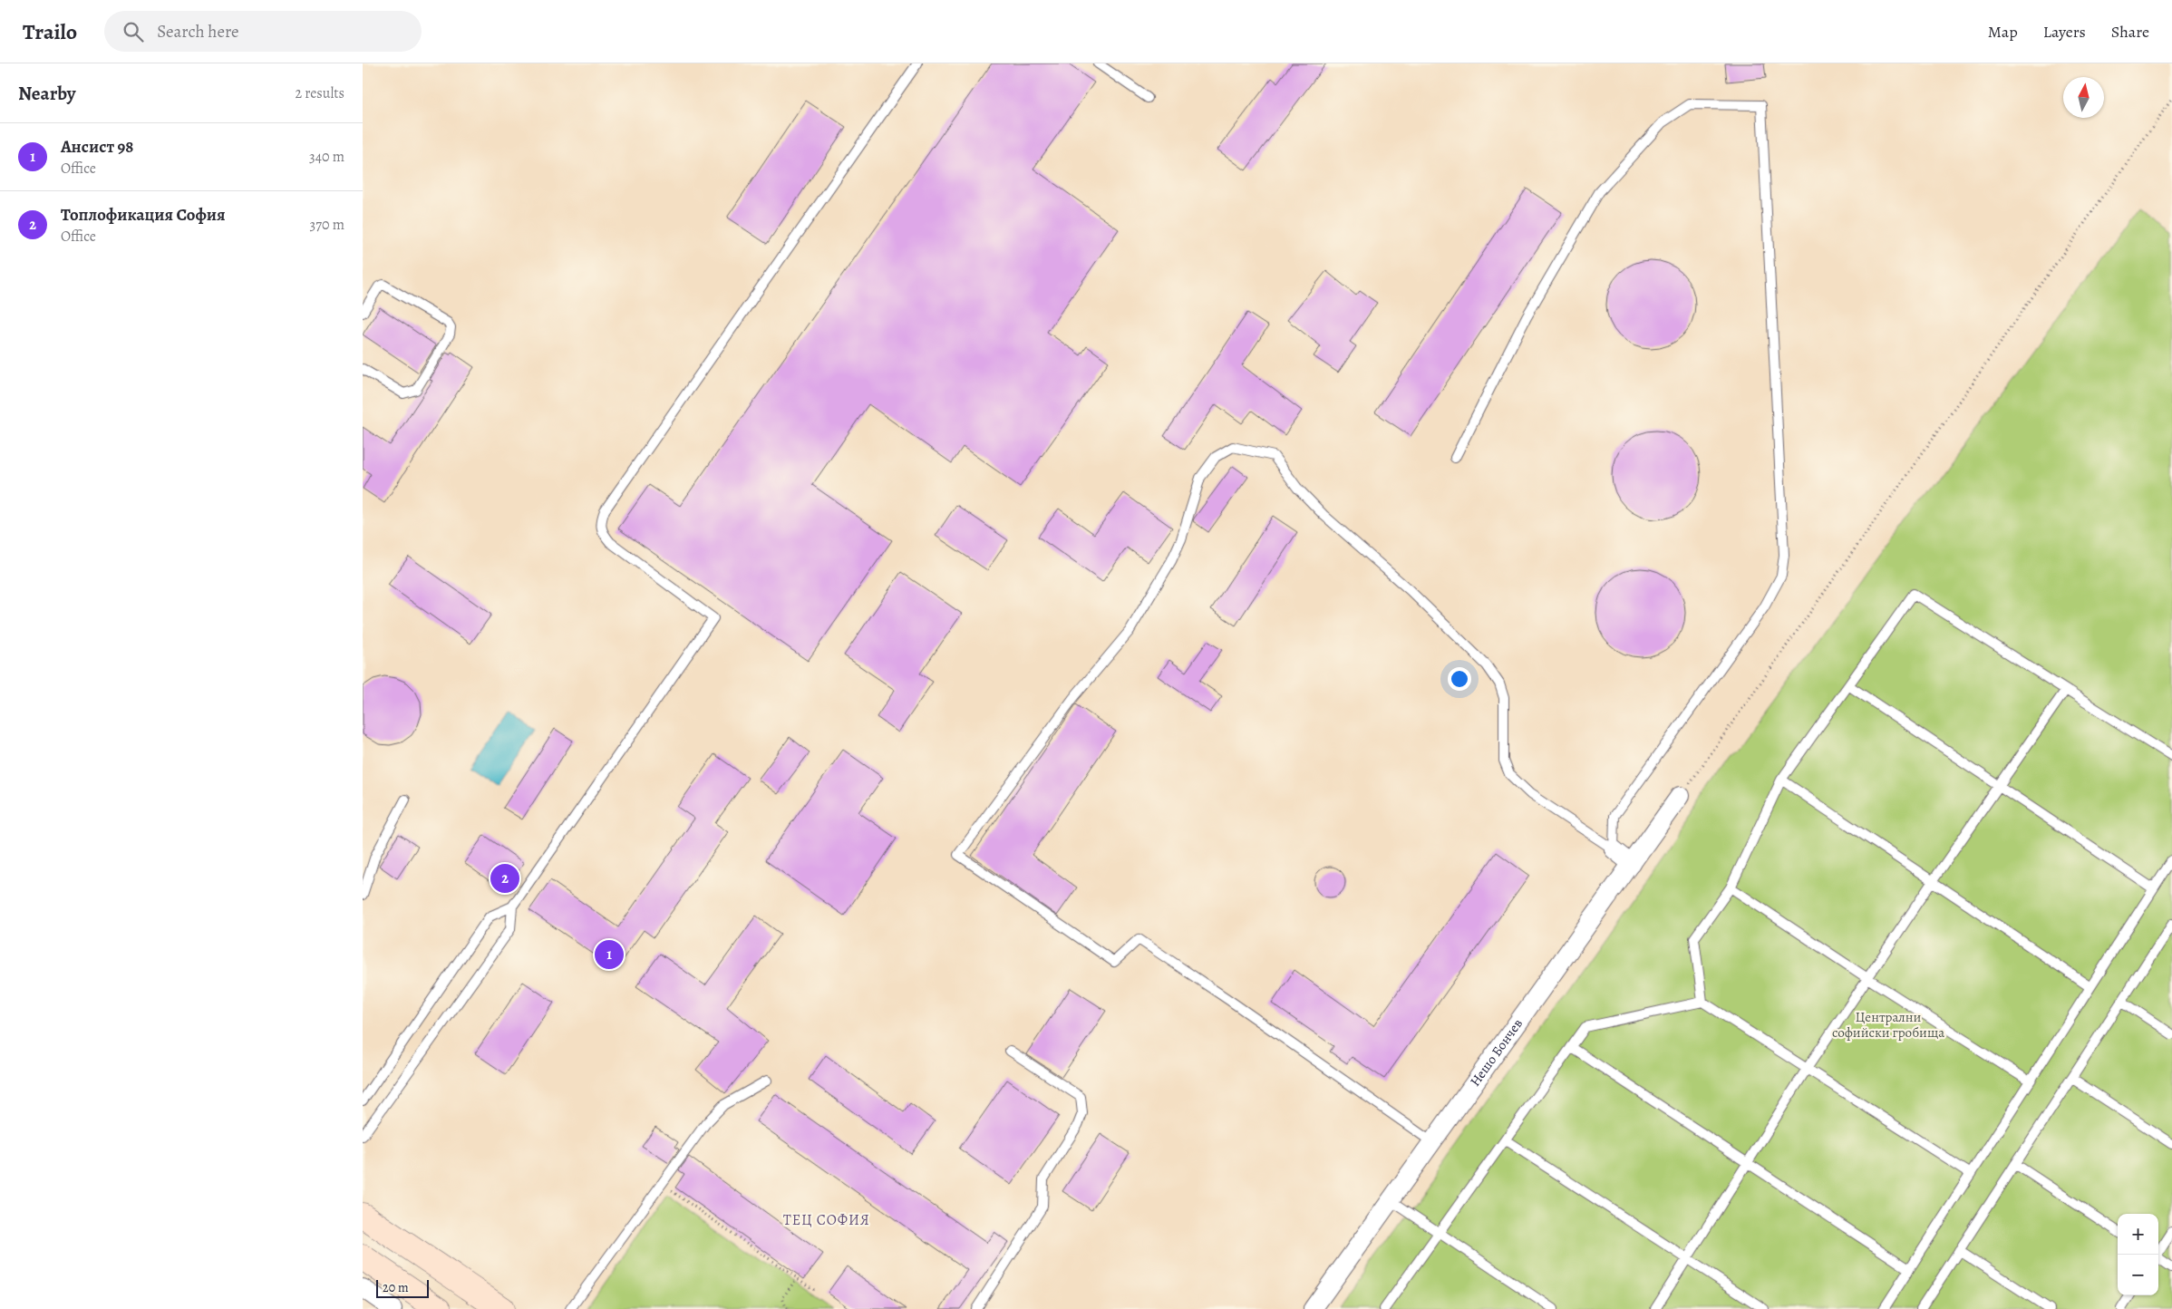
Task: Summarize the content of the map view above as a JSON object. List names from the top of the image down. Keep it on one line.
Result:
{"streets":{"street":["Нешо Бончев"]},"districts":["ТЕЦ СОФИЯ"],"parks":["Централни софийски гробища"],"scale_bar":"20 m","north":"top","page":{"header":"Trailo","search":"Search here","nav":["Map","Layers","Share"],"heading":["Nearby","2 results"],"list":[{"mark":"1","name":"Ансист 98","note":"Office","value":"340 m"},{"mark":"2","name":"Топлофикация София","note":"Office","value":"370 m"}],"pins":["2","1"],"map_buttons":["+","−"],"scale":"20 m"}}
